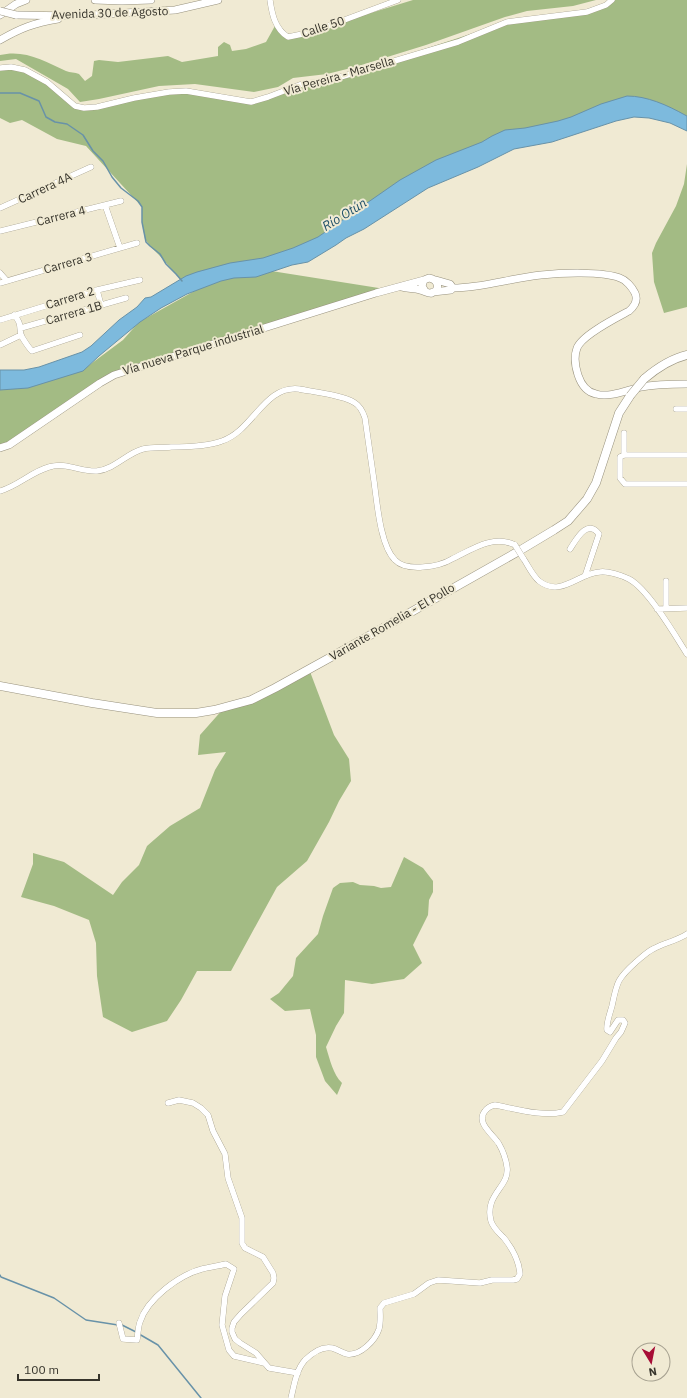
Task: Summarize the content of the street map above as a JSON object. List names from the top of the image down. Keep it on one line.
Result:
{"streets":{"highway":["Variante Romelia - El Pollo"],"main road":["Avenida 30 de Agosto","Vía nueva Parque industrial"],"street":["Calle 50","Vía Pereira - Marsella","Carrera 4A","Carrera 4","Carrera 3","Carrera 2","Carrera 1B"]},"water":["Río Otún"],"scale_bar":"100 m","north":"bottom"}
